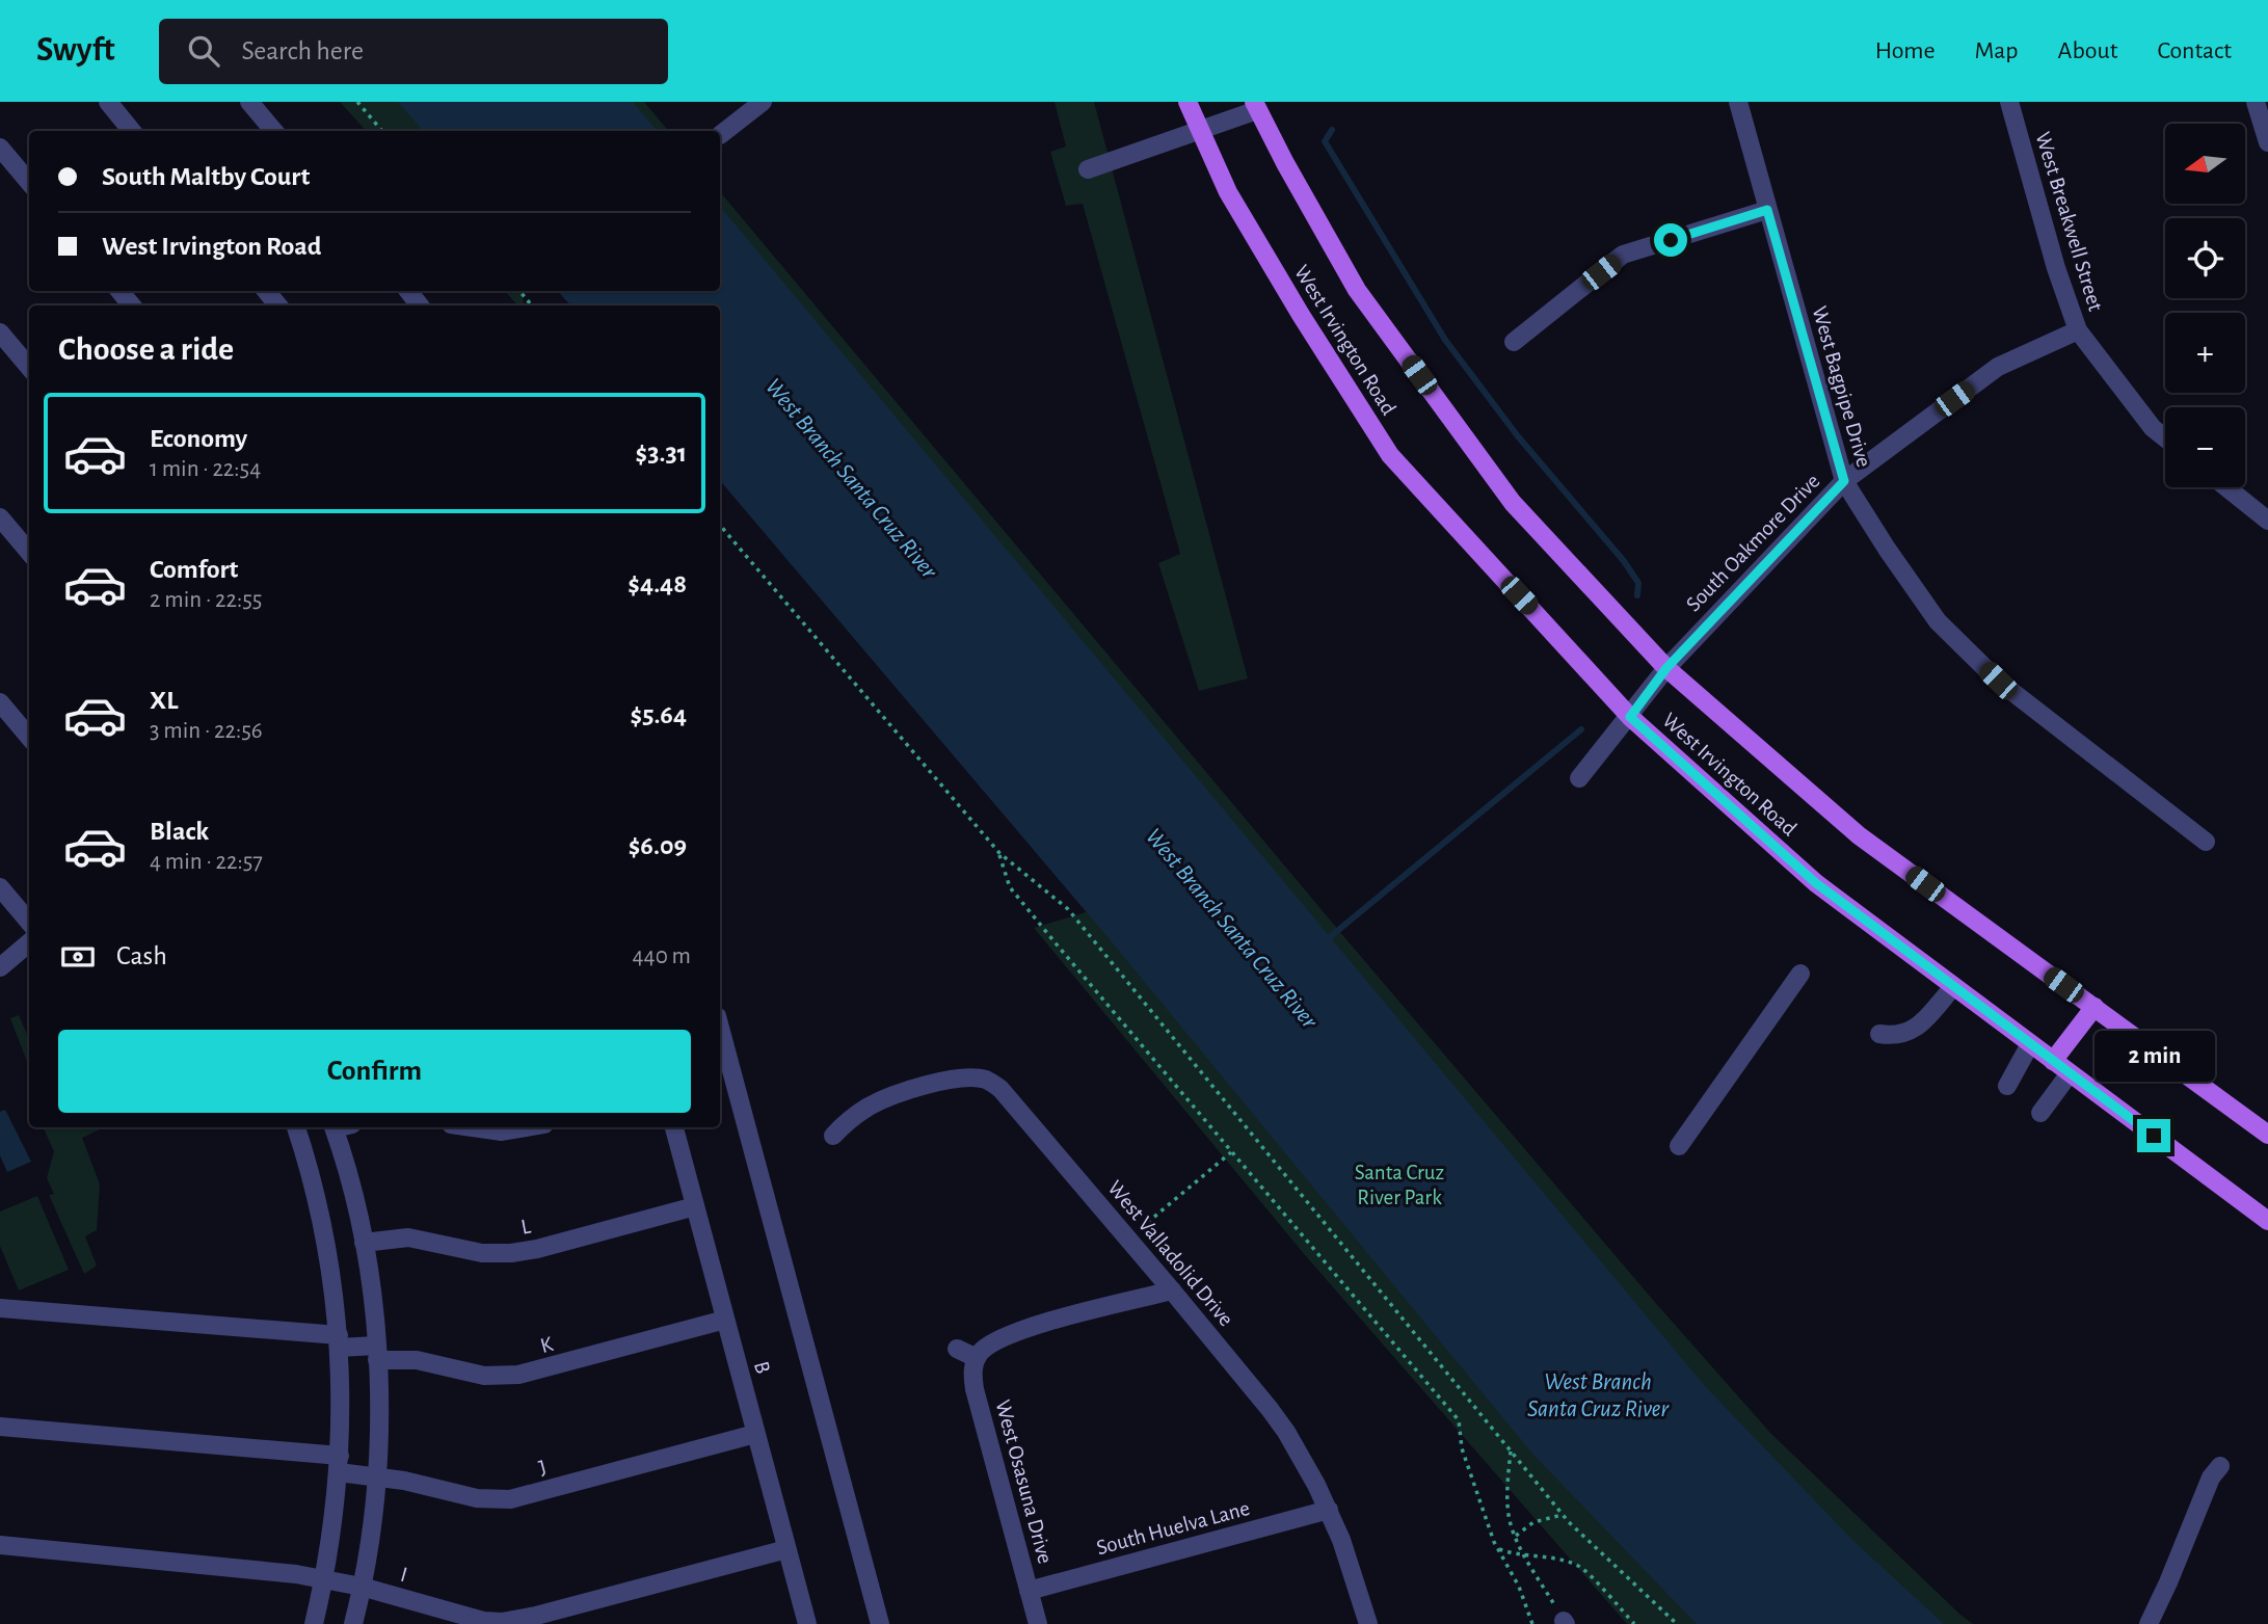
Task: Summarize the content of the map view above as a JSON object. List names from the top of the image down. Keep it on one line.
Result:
{"streets":{"main road":["West Irvington Road"],"street":["West Breakwell Street","West Bagpipe Drive","South Oakmore Drive","L","West Valladolid Drive","K","B","J","West Osasuna Drive","South Huelva Lane","I"]},"crossings":[["West Breakwell Street","South Oakmore Drive"],["West Irvington Road","South Oakmore Drive"],["West Bagpipe Drive","South Oakmore Drive"],["L","B"],["West Valladolid Drive","South Huelva Lane"],["K","B"],["B","J"],["B","I"],["West Osasuna Drive","South Huelva Lane"]],"water":["West Branch Santa Cruz River"],"parks":["Santa Cruz River Park"],"north":"left","page":{"header":"Swyft","search":"Search here","nav":["Home","Map","About","Contact"],"map_buttons":["+","−"],"banner":["South Maltby Court","West Irvington Road"],"heading":"Choose a ride","list":[{"name":"Economy","note":"1 min · 22:54","value":"$3.31"},{"name":"Comfort","note":"2 min · 22:55","value":"$4.48"},{"name":"XL","note":"3 min · 22:56","value":"$5.64"},{"name":"Black","note":"4 min · 22:57","value":"$6.09"}],"pay":["Cash","440 m"],"buttons":"Confirm","bubble":"2 min"}}
